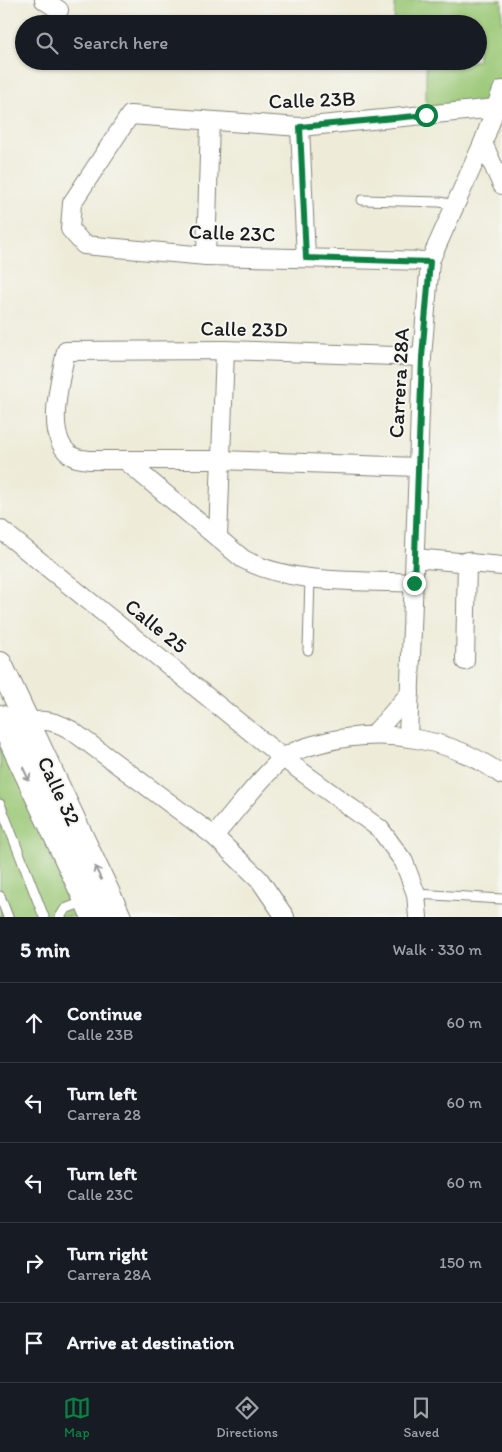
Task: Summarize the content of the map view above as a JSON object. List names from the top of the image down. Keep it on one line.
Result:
{"streets":{"main road":["Calle 32"],"street":["Calle 23B","Calle 23C","Calle 23D","Carrera 28A","Calle 25"]},"crossings":[["Calle 23B","Calle 23C"],["Calle 23B","Carrera 28A"],["Calle 23C","Carrera 28A"],["Calle 23D","Carrera 28A"]],"page":{"search":"Search here","heading":["5 min","Walk · 330 m"],"list":[["Continue","Calle 23B","60 m"],["Turn left","Carrera 28","60 m"],["Turn left","Calle 23C","60 m"],["Turn right","Carrera 28A","150 m"],"Arrive at destination"],"nav":["Map","Directions","Saved"]}}
